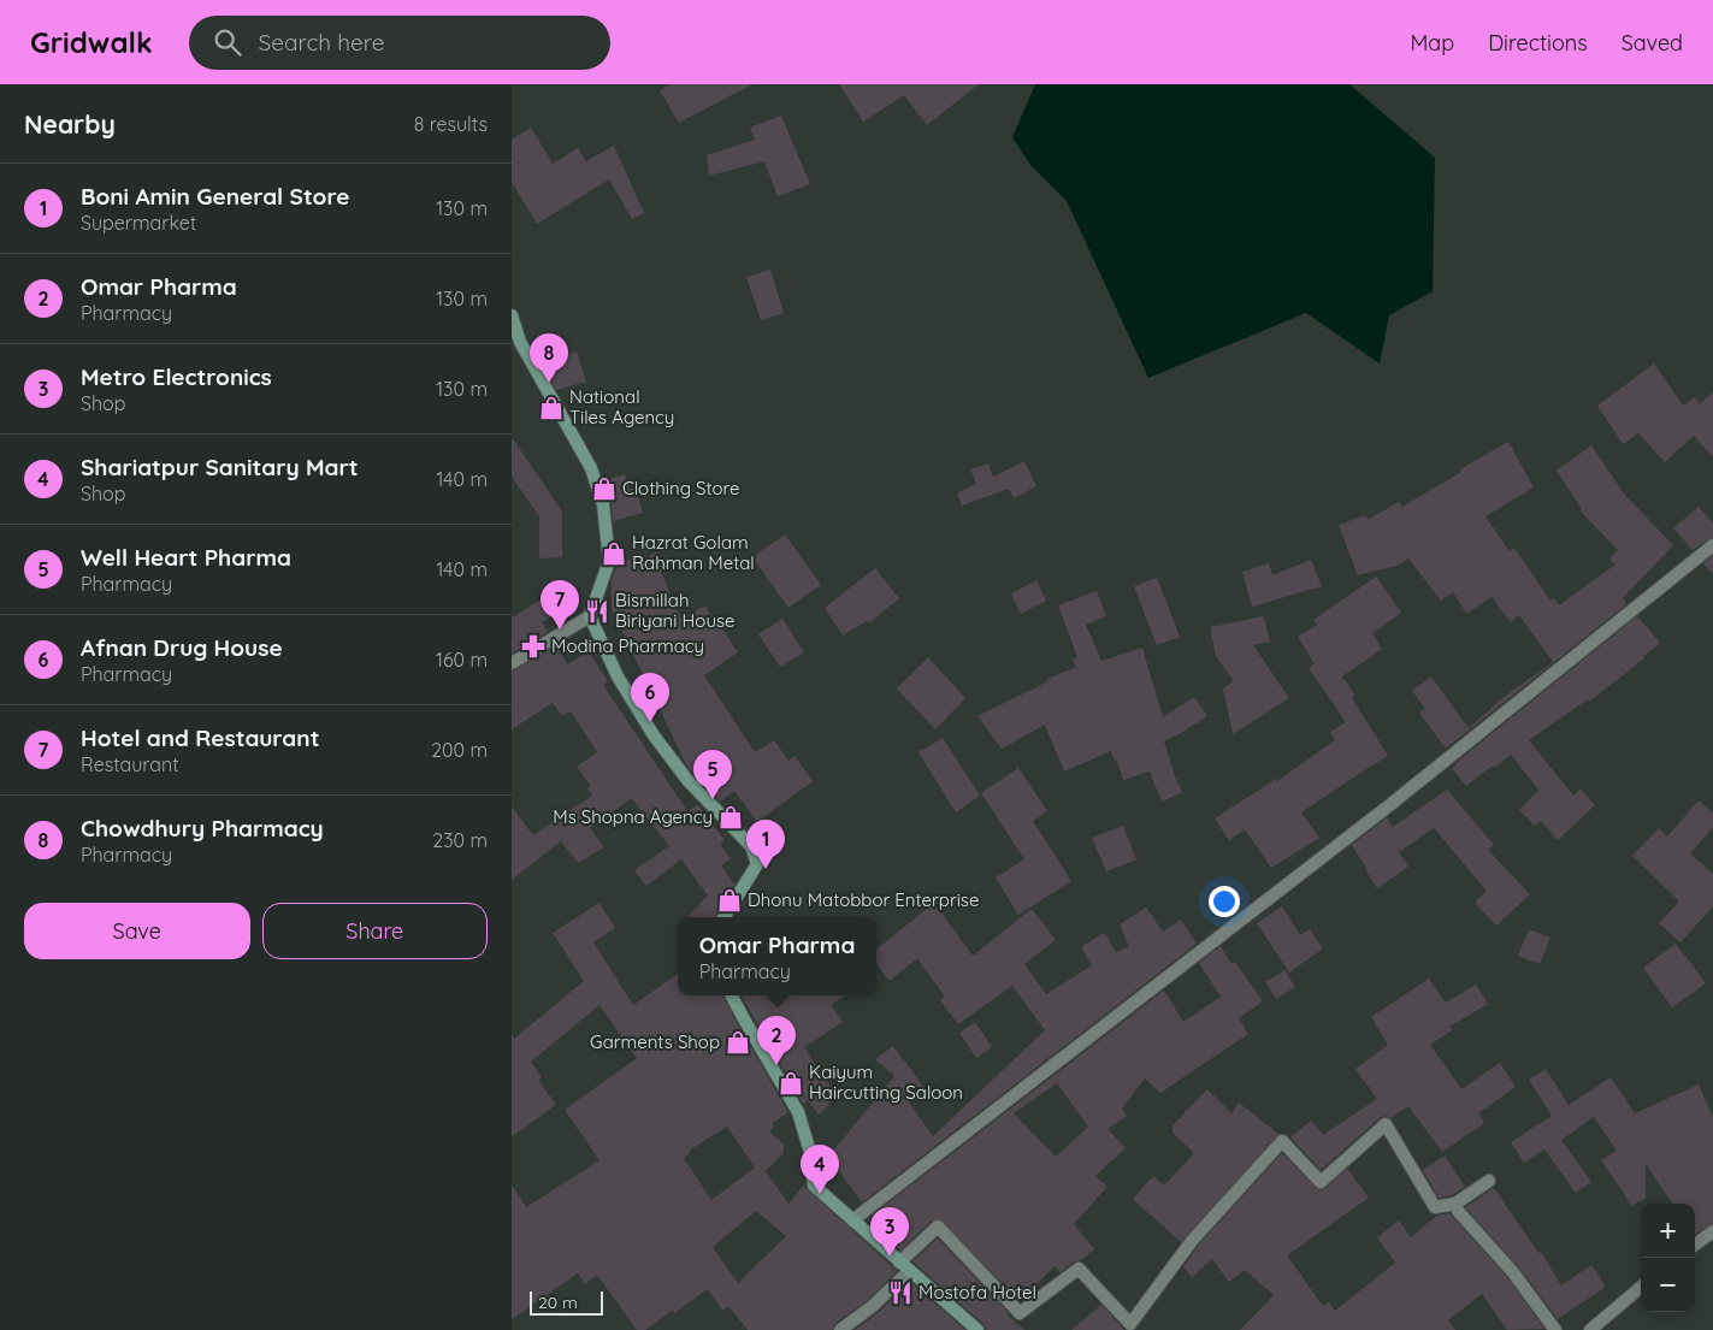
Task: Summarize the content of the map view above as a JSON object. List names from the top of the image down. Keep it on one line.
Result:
{"places":{"shop":["National Tiles Agency","Clothing Store","Hazrat Golam Rahman Metal","Ms Shopna Agency","Dhonu Matobbor Enterprise","Garments Shop","Kaiyum Haircutting Saloon"],"restaurant":["Bismillah Biriyani House","Mostofa Hotel"],"pharmacy":["Modina Pharmacy"]},"scale_bar":"20 m","page":{"header":"Gridwalk","search":"Search here","nav":["Map","Directions","Saved"],"heading":["Nearby","8 results"],"list":[{"mark":"1","name":"Boni Amin General Store","note":"Supermarket","value":"130 m"},{"mark":"2","name":"Omar Pharma","note":"Pharmacy","value":"130 m"},{"mark":"3","name":"Metro Electronics","note":"Shop","value":"130 m"},{"mark":"4","name":"Shariatpur Sanitary Mart","note":"Shop","value":"140 m"},{"mark":"5","name":"Well Heart Pharma","note":"Pharmacy","value":"140 m"},{"mark":"6","name":"Afnan Drug House","note":"Pharmacy","value":"160 m"},{"mark":"7","name":"Hotel and Restaurant","note":"Restaurant","value":"200 m"},{"mark":"8","name":"Chowdhury Pharmacy","note":"Pharmacy","value":"230 m"}],"pins":["8","7","6","5","1","2","4","3"],"buttons":["Save","Share"],"popup":["Omar Pharma","Pharmacy"],"map_buttons":["+","−"],"scale":"20 m"}}
